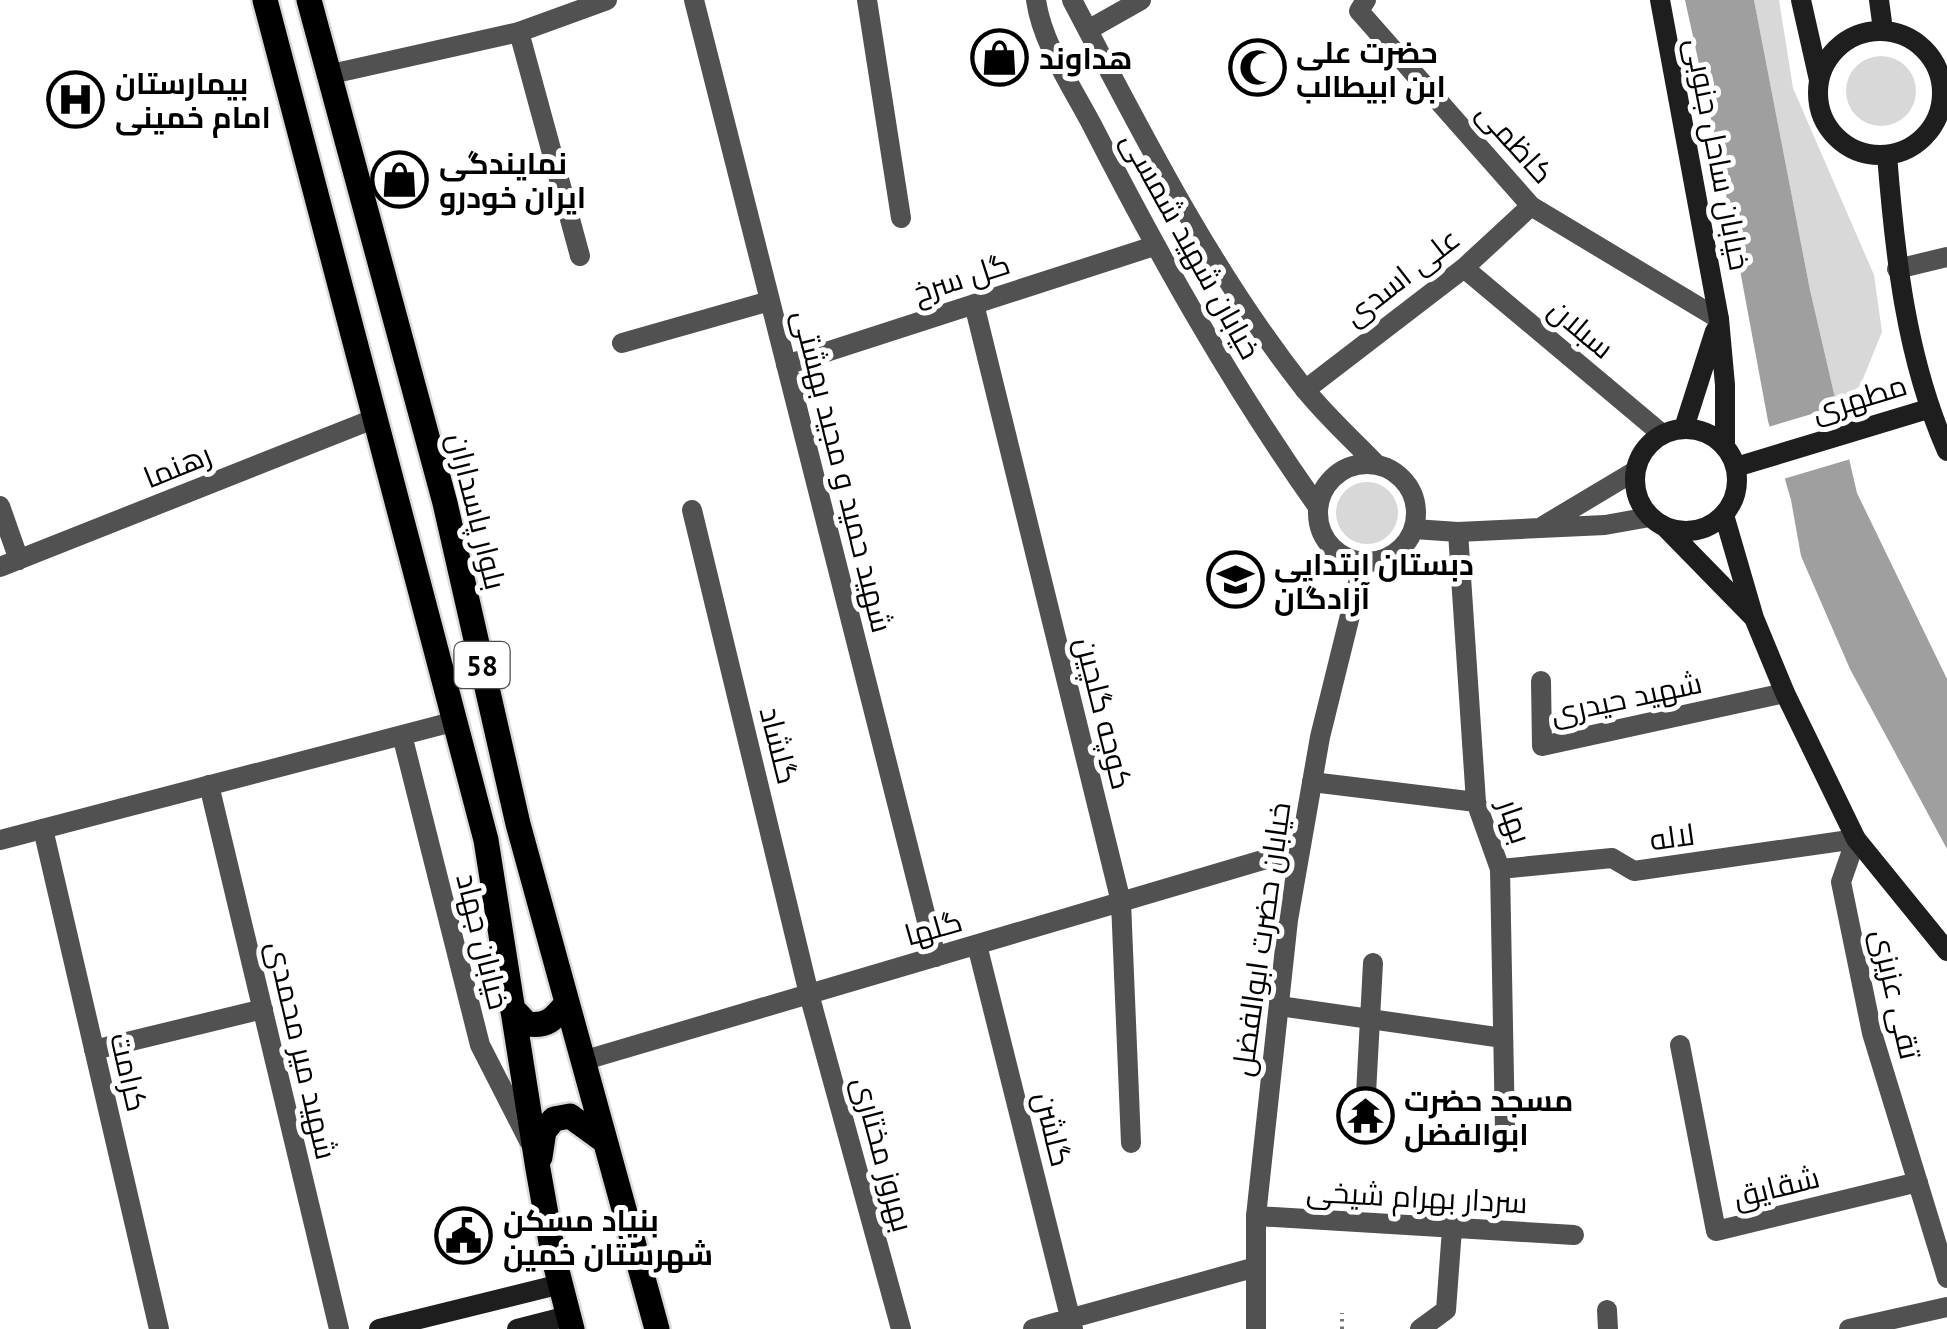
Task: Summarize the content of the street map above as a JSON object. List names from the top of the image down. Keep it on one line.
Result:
{"streets":{"main road":["خیابان ساحل جنوبی","مطهری","بلوار پاسداران","58"],"street":["کاظمی","خیابان شهید شمسی","علی اسدی","گل سرخ","سبلان","رهنما","شهید حمید و مجید بهشتی","شهید حیدری","کوچه گلچین","گلشاد","بهار","لاله","گلها","خیابان حضرت ابوالفضل","خیابان جهاد","تقی عزیزی","شهید میر محمدی","کرامت","گلشن","بهروز مختاری","شقایق","سردار بهرام شیخی"]},"crossings":[["کاظمی","خیابان ساحل جنوبی"],["کاظمی","علی اسدی"],["خیابان ساحل جنوبی","سبلان"],["خیابان ساحل جنوبی","مطهری"],["خیابان شهید شمسی","علی اسدی"],["خیابان شهید شمسی","گل سرخ"],["خیابان شهید شمسی","خیابان حضرت ابوالفضل"],["علی اسدی","سبلان"],["گل سرخ","شهید حمید و مجید بهشتی"],["گل سرخ","کوچه گلچین"],["سبلان","مطهری"],["رهنما","58"],["شهید حمید و مجید بهشتی","گلها"],["بلوار پاسداران","گلها"],["58","خیابان جهاد"],["کوچه گلچین","گلها"],["گلشاد","گلها"],["گلشاد","بهروز مختاری"],["بهار","لاله"],["لاله","تقی عزیزی"],["گلها","خیابان حضرت ابوالفضل"],["گلها","گلشن"],["گلها","بهروز مختاری"],["خیابان حضرت ابوالفضل","سردار بهرام شیخی"],["تقی عزیزی","شقایق"]],"places":{"shop":["هداوند","نمایندگی ایران خودرو"],"mosque":["حضرت علی ابن ابیطالب"],"hospital":["بیمارستان امام خمینی"],"school or university":["دبستان ابتدایی آزادگان"],"temple":["مسجد حضرت ابوالفضل"],"public building":["بنیاد مسکن شهرستان خمین"]}}
